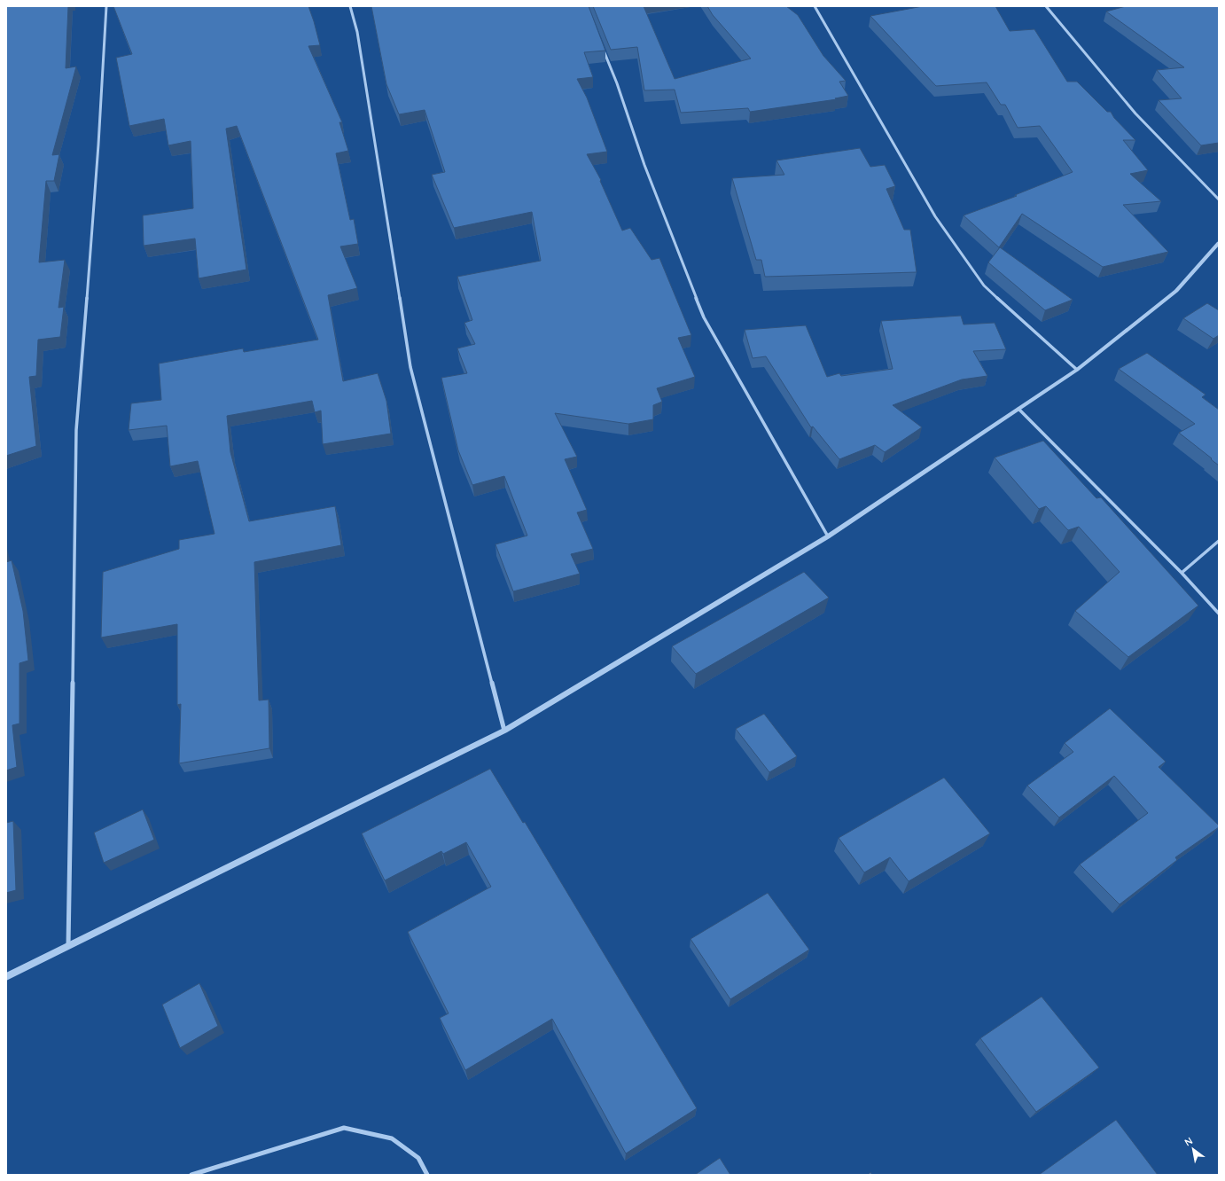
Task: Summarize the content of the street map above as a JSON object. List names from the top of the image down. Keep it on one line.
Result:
{"north":"top left"}
